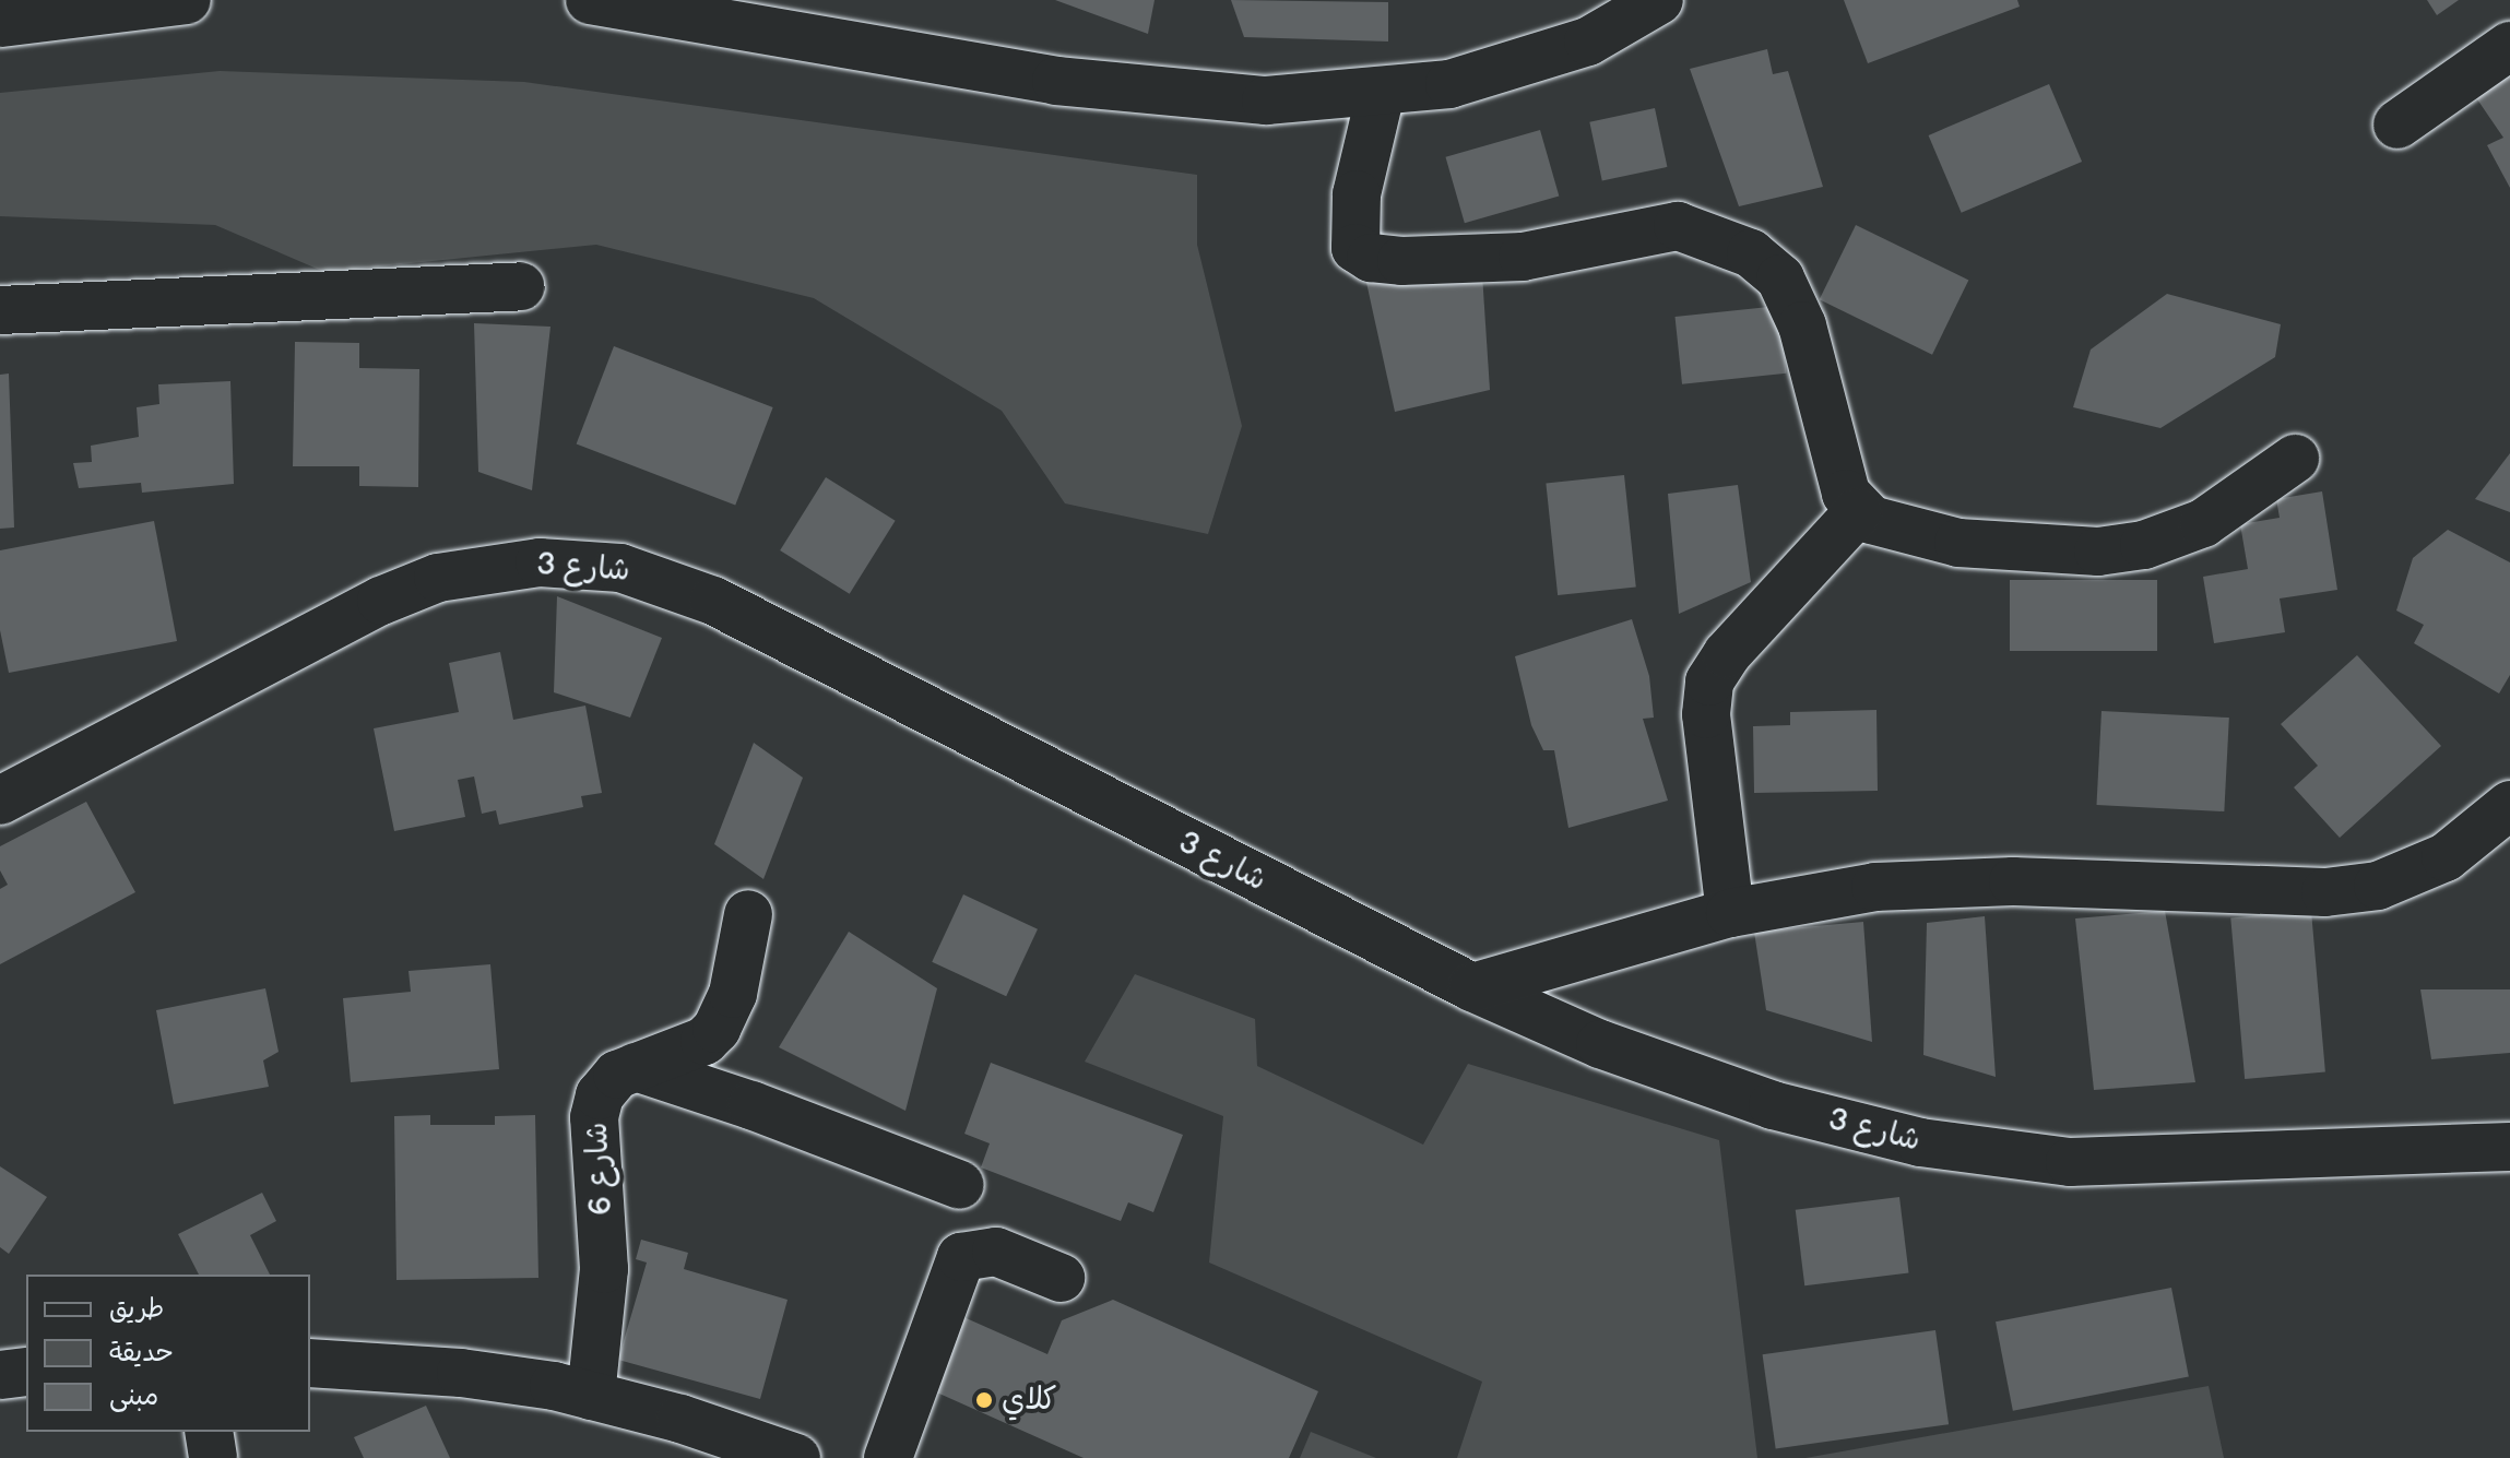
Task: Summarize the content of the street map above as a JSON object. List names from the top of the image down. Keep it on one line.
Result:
{"streets":{"main road":["شارع 3","شارع 6"]},"places":["كلاي"],"legend":["طريق","حديقة","مبنى"]}
